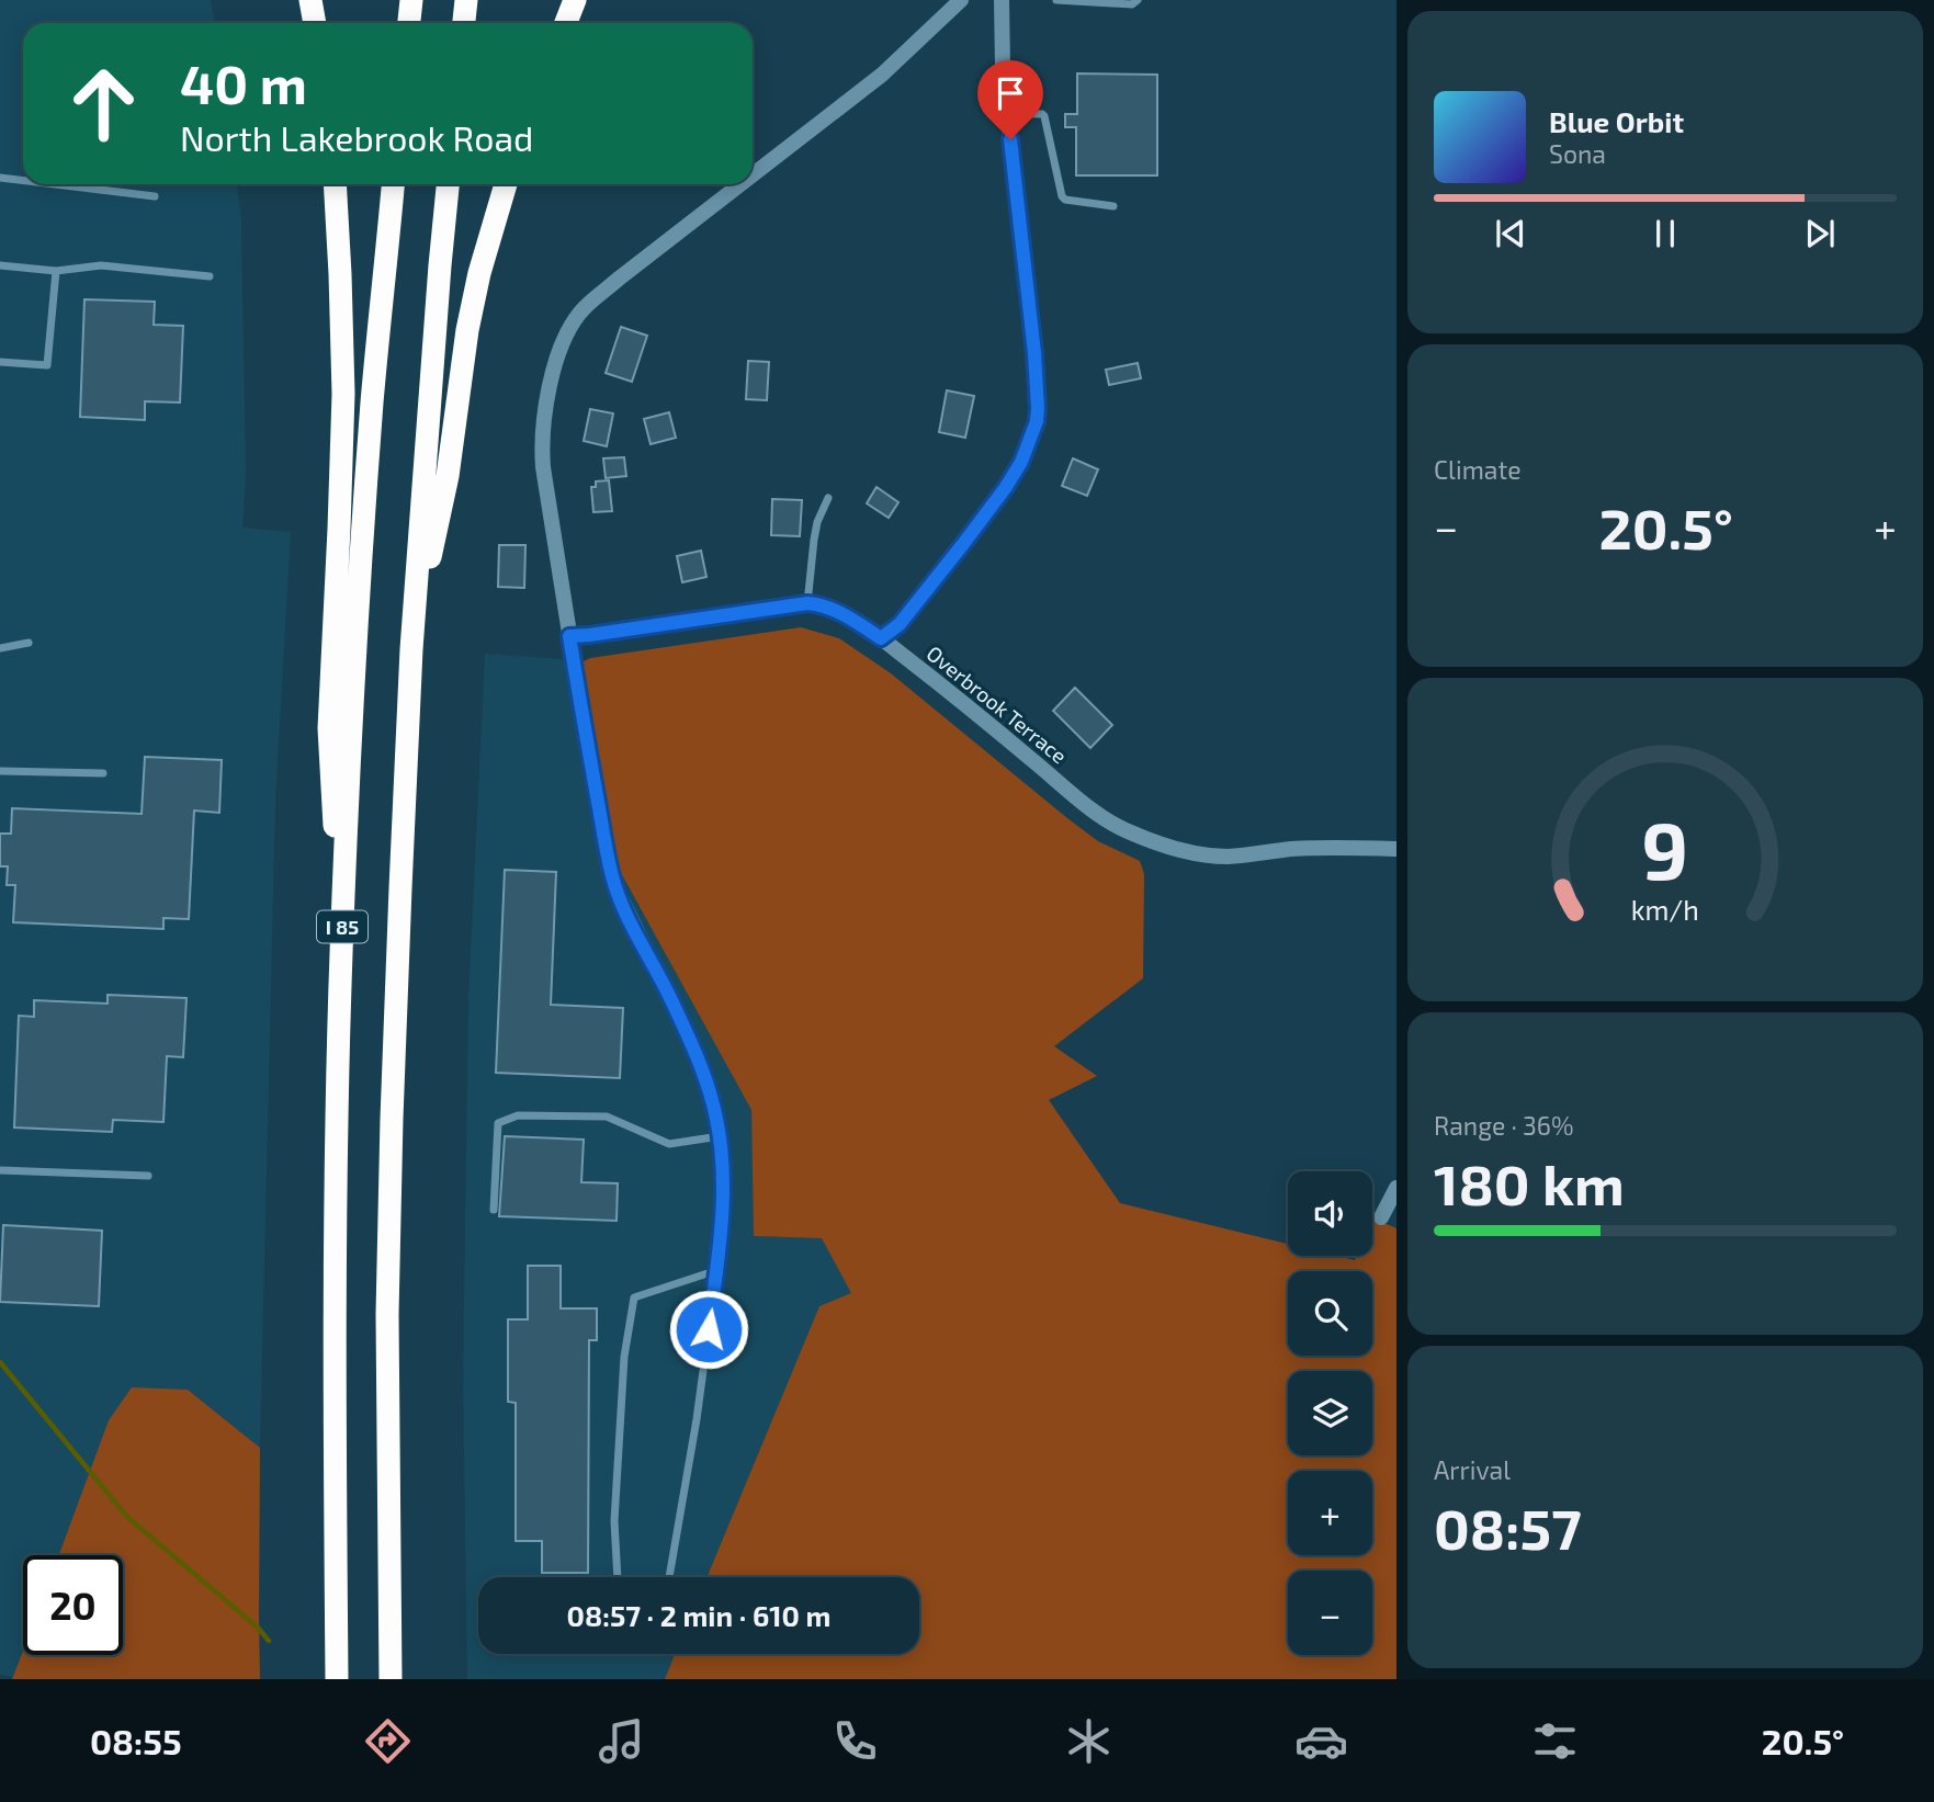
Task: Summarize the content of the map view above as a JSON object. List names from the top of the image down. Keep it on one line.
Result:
{"streets":{"highway":["I 85"],"street":["Overbrook Terrace"]},"page":{"turn":["40 m","North Lakebrook Road"],"song":["Blue Orbit","Sona"],"tile":["Climate",["Range · 36%","180 km"],["Arrival","08:57"]],"heat":["−","20.5°","+"],"map_buttons":["+","−"],"limit":"20","trip":"08:57 · 2 min · 610 m","tabs":["08:55","20.5°"],"gauge":["9","km/h"]}}
